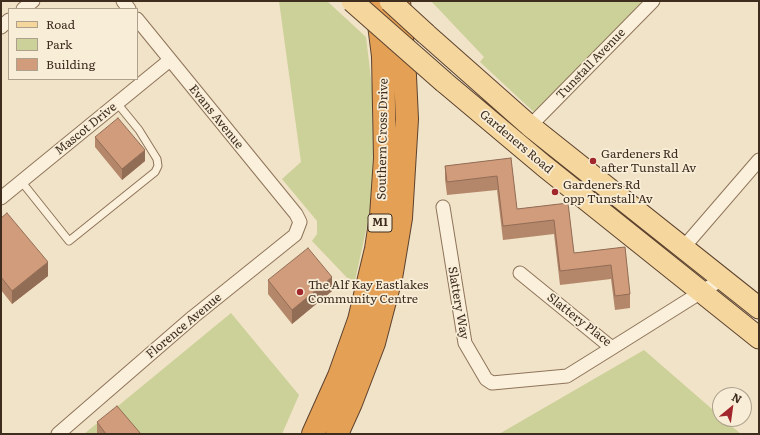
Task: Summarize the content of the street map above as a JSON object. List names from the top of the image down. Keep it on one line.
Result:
{"streets":{"highway":["Southern Cross Drive","M1"],"main road":["Gardeners Road"],"street":["Tunstall Avenue","Evans Avenue","Mascot Drive","Slattery Way","Slattery Place","Florence Avenue"]},"crossings":[["Tunstall Avenue","Gardeners Road"],["Evans Avenue","Mascot Drive"],["Evans Avenue","Florence Avenue"],["Gardeners Road","Slattery Place"],["Slattery Way","Slattery Place"]],"places":["Gardeners Rd after Tunstall Av","Gardeners Rd opp Tunstall Av","The Alf Kay Eastlakes Community Centre"],"legend":["Road","Park","Building"],"north":"top right"}
